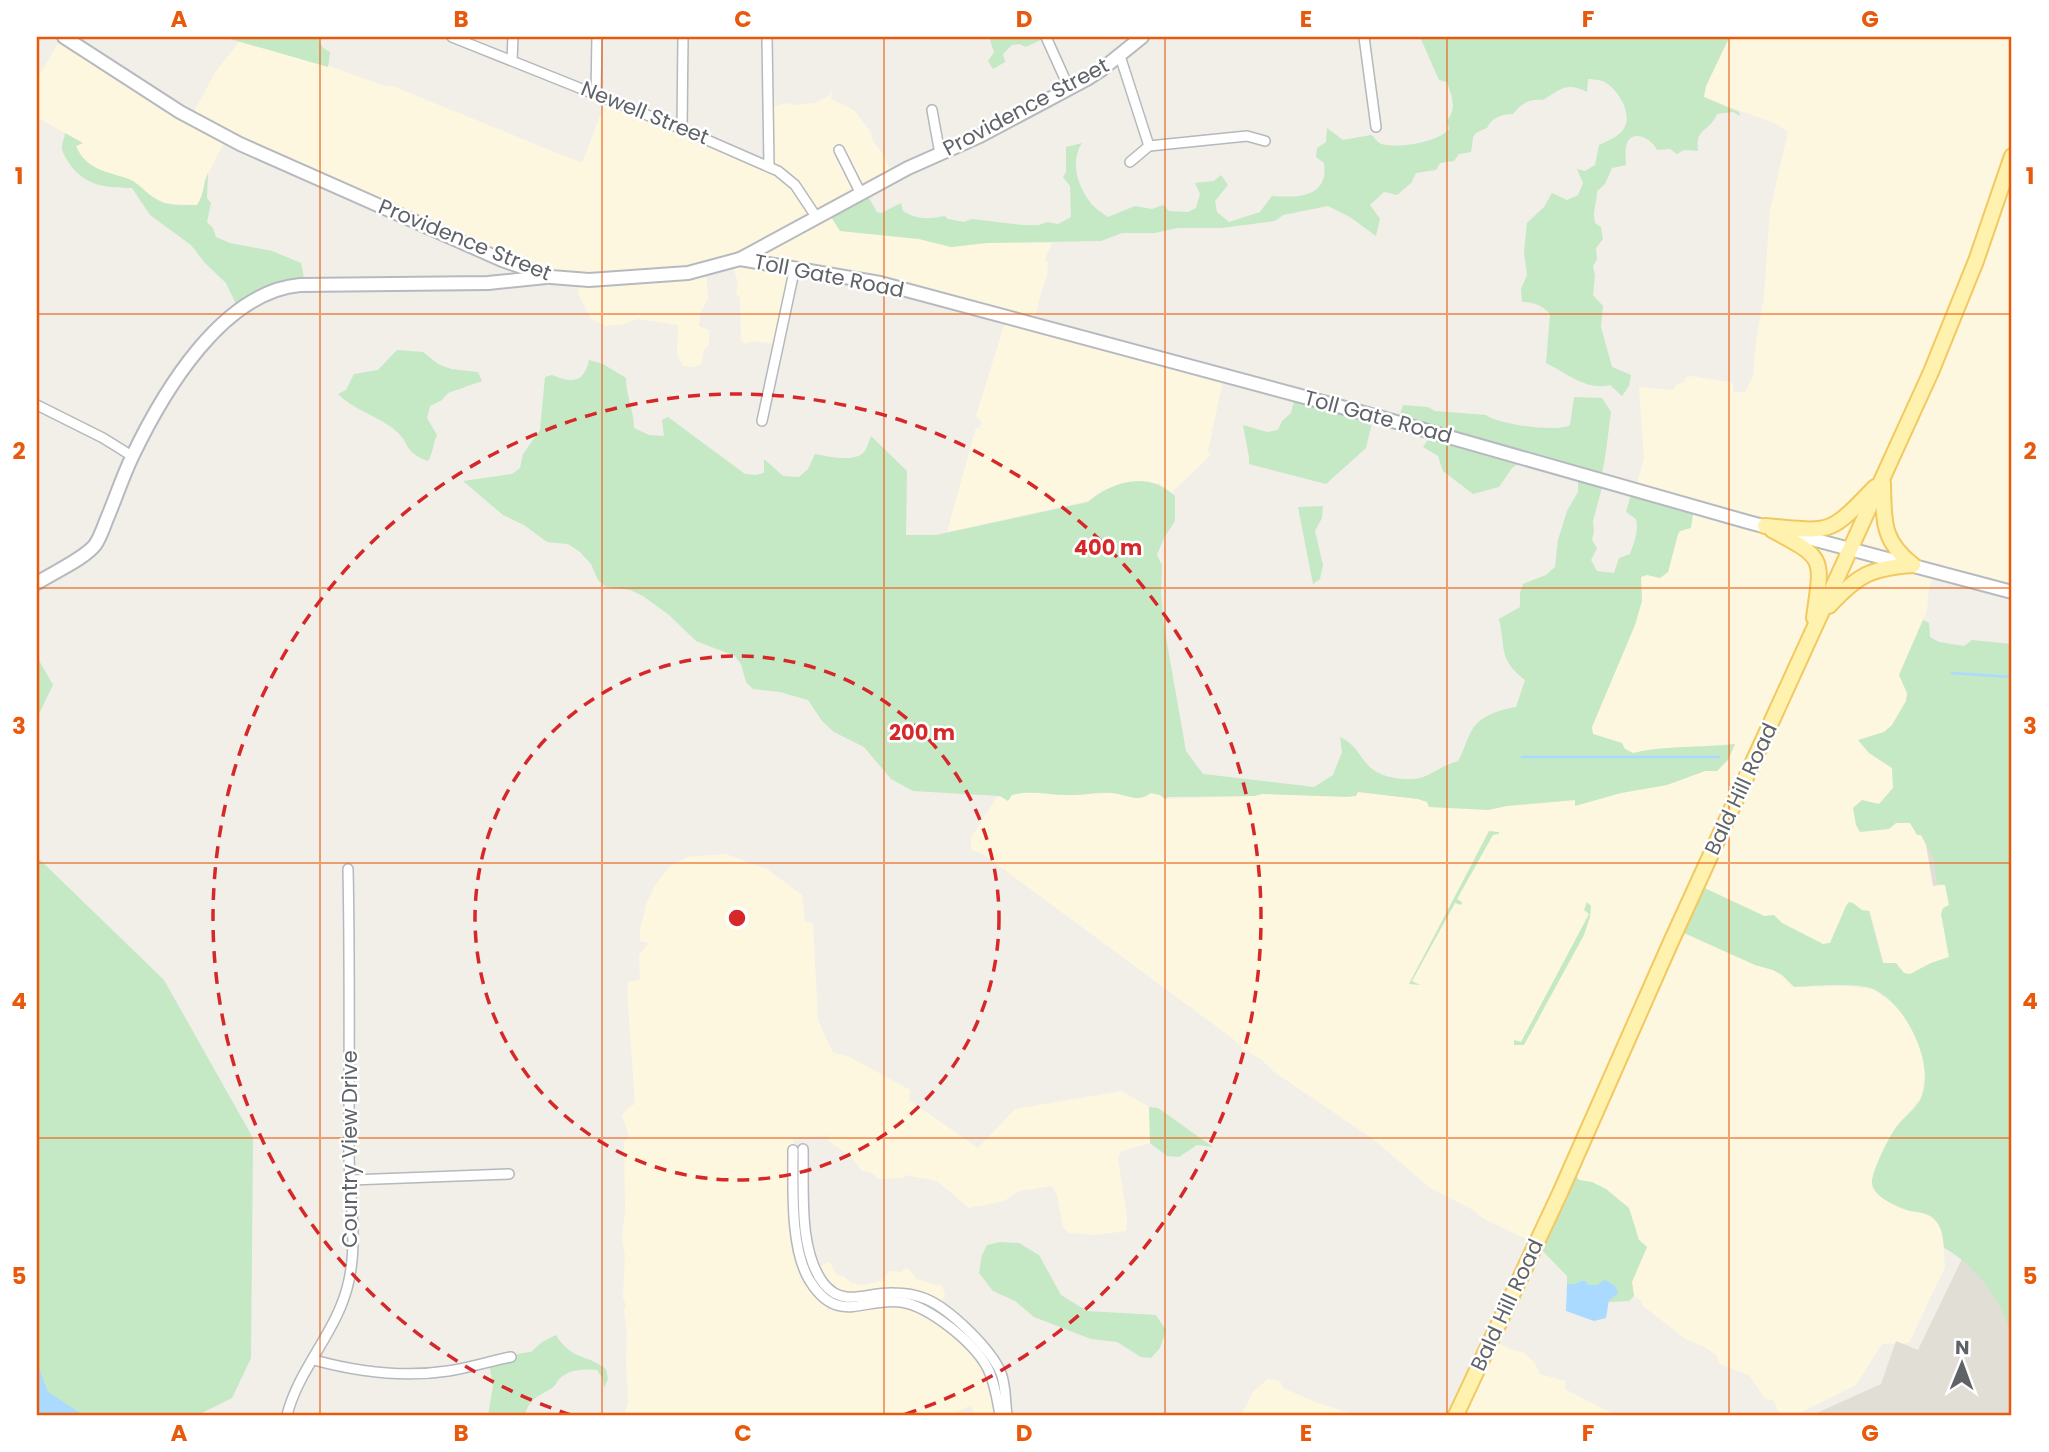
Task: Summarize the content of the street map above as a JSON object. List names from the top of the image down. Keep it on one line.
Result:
{"streets":{"main road":["Providence Street","Toll Gate Road","Bald Hill Road"],"street":["Newell Street","Country View Drive"]},"crossings":[["Providence Street","Newell Street"],["Providence Street","Toll Gate Road"],["Toll Gate Road","Bald Hill Road"]],"north":"top","grid":{"columns":["A","B","C","D","E","F","G"],"rows":["1","2","3","4","5"]},"rings":["400 m","200 m"]}
